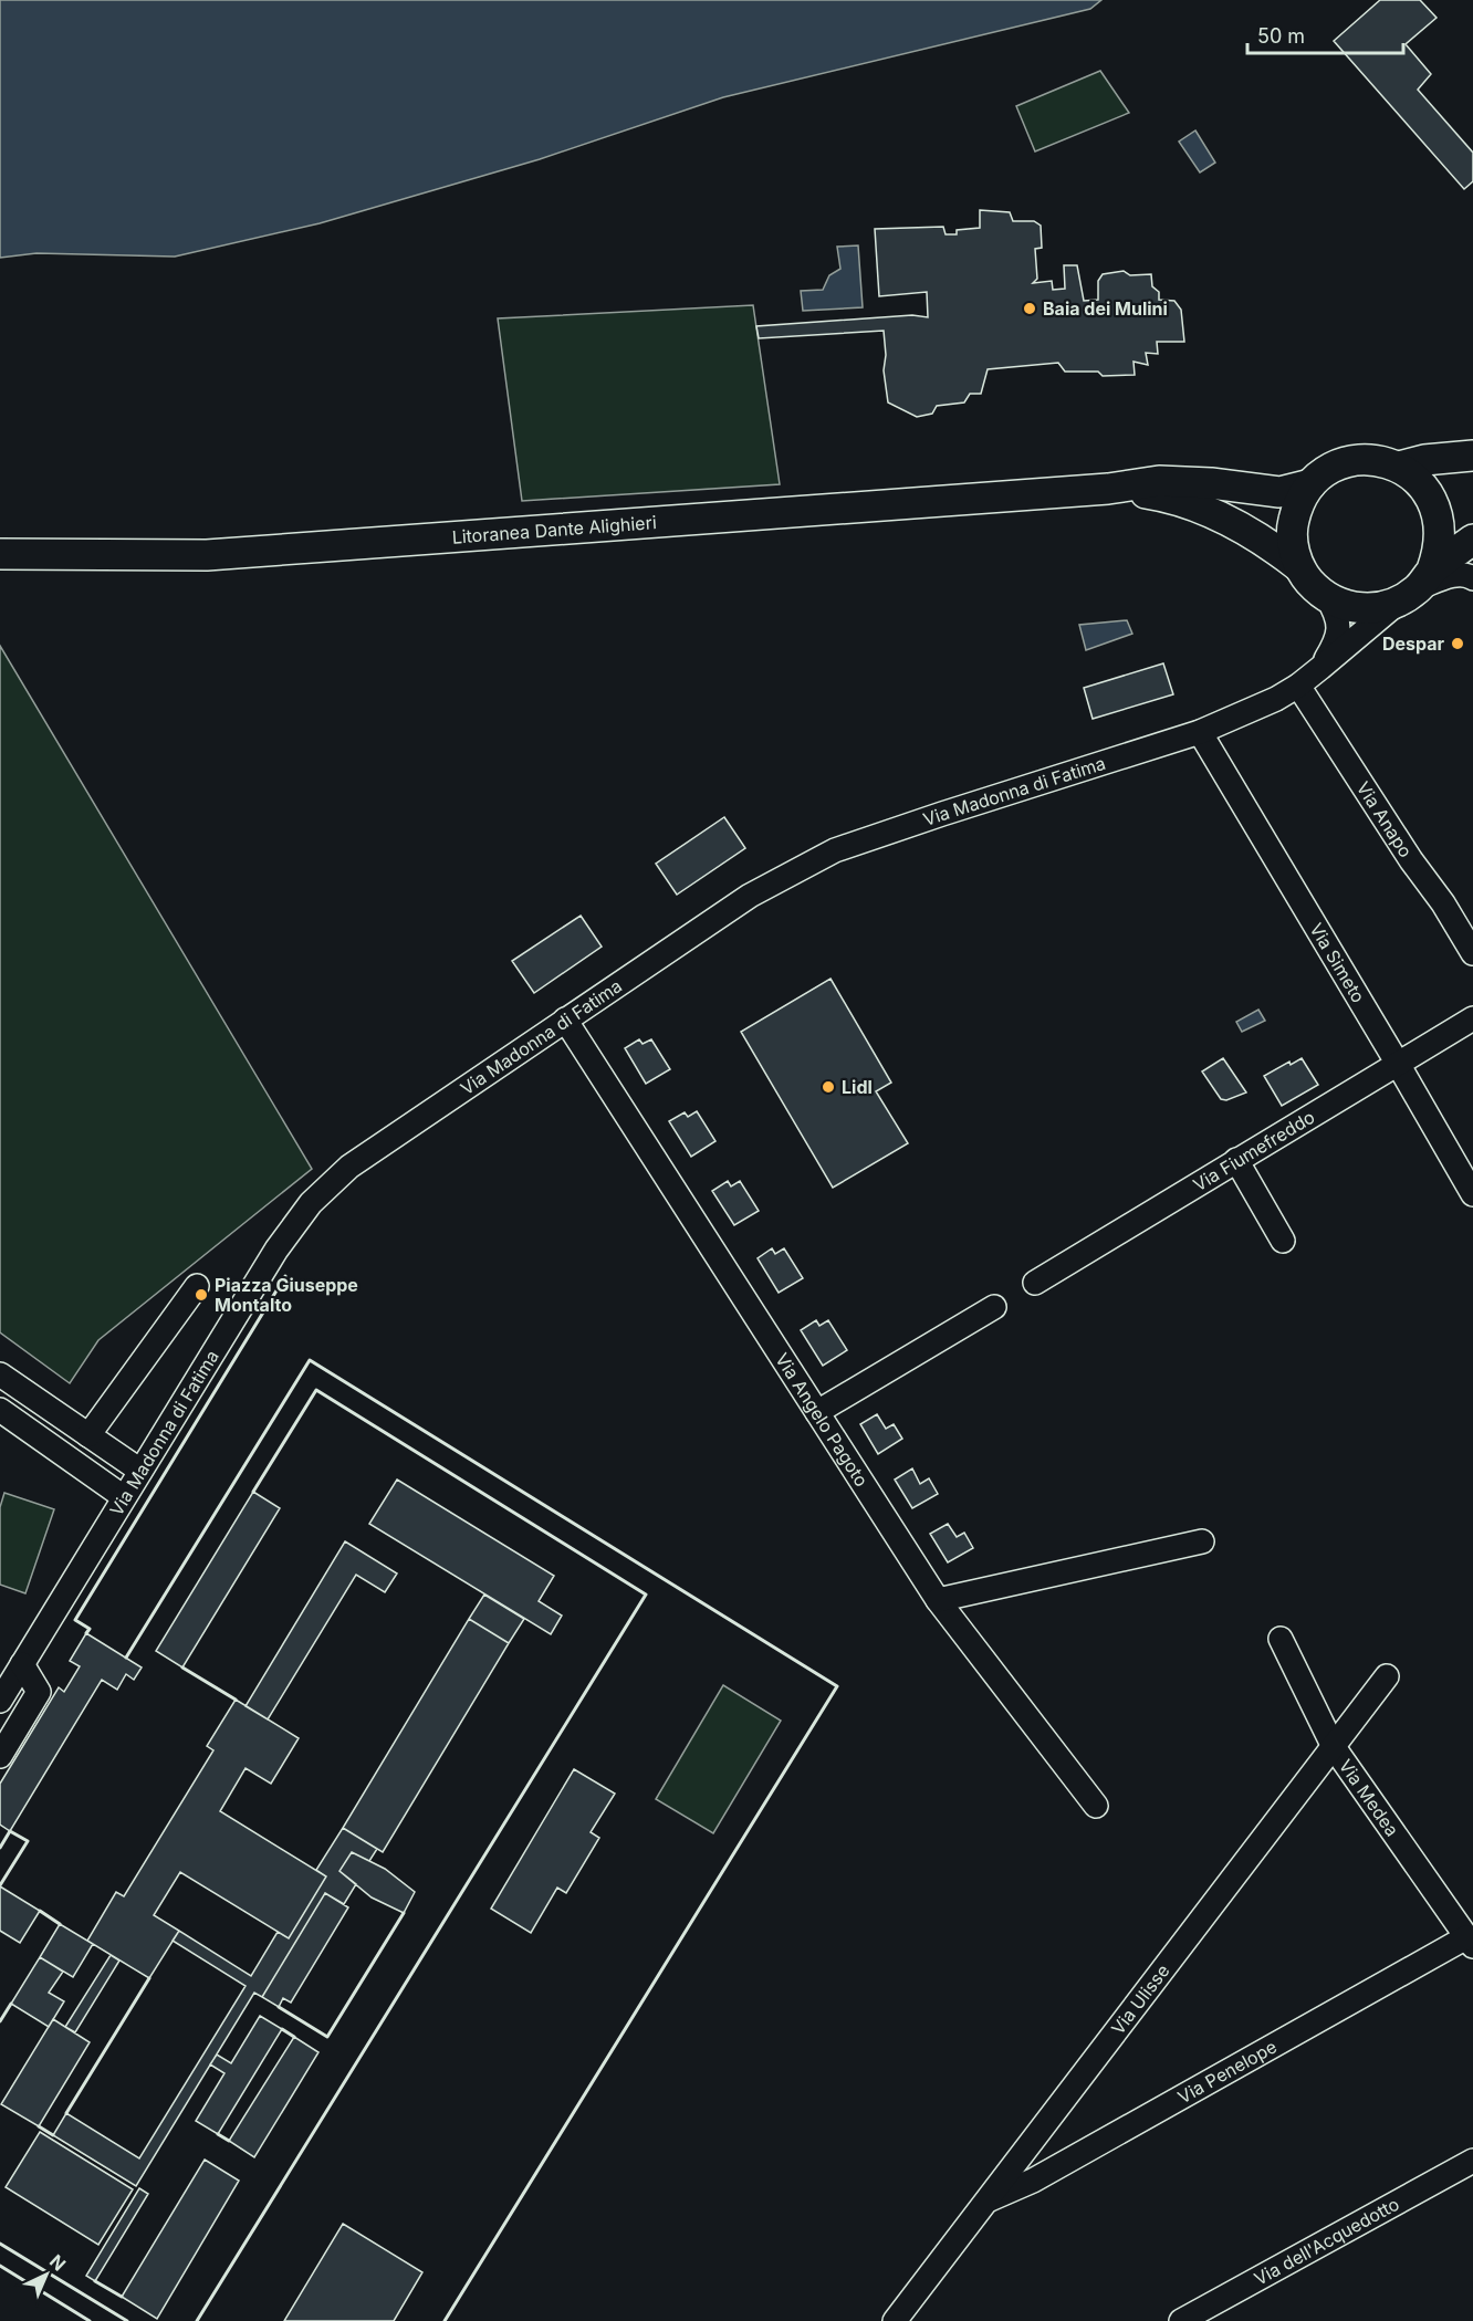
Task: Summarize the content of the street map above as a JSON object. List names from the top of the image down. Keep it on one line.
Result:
{"streets":{"main road":["Litoranea Dante Alighieri"],"street":["Via Madonna di Fatima","Via Anapo","Via Simeto","Via Fiumefreddo","Via Angelo Pagoto","Via Medea","Via Ulisse","Via Penelope","Via dell'Acquedotto"]},"crossings":[["Via Madonna di Fatima","Via Anapo"],["Via Madonna di Fatima","Via Simeto"],["Via Madonna di Fatima","Via Angelo Pagoto"],["Via Simeto","Via Fiumefreddo"],["Via Medea","Via Ulisse"],["Via Medea","Via Penelope"],["Via Ulisse","Via Penelope"]],"places":["Baia dei Mulini","Despar","Lidl","Piazza Giuseppe Montalto"],"scale_bar":"50 m","north":"top right"}
